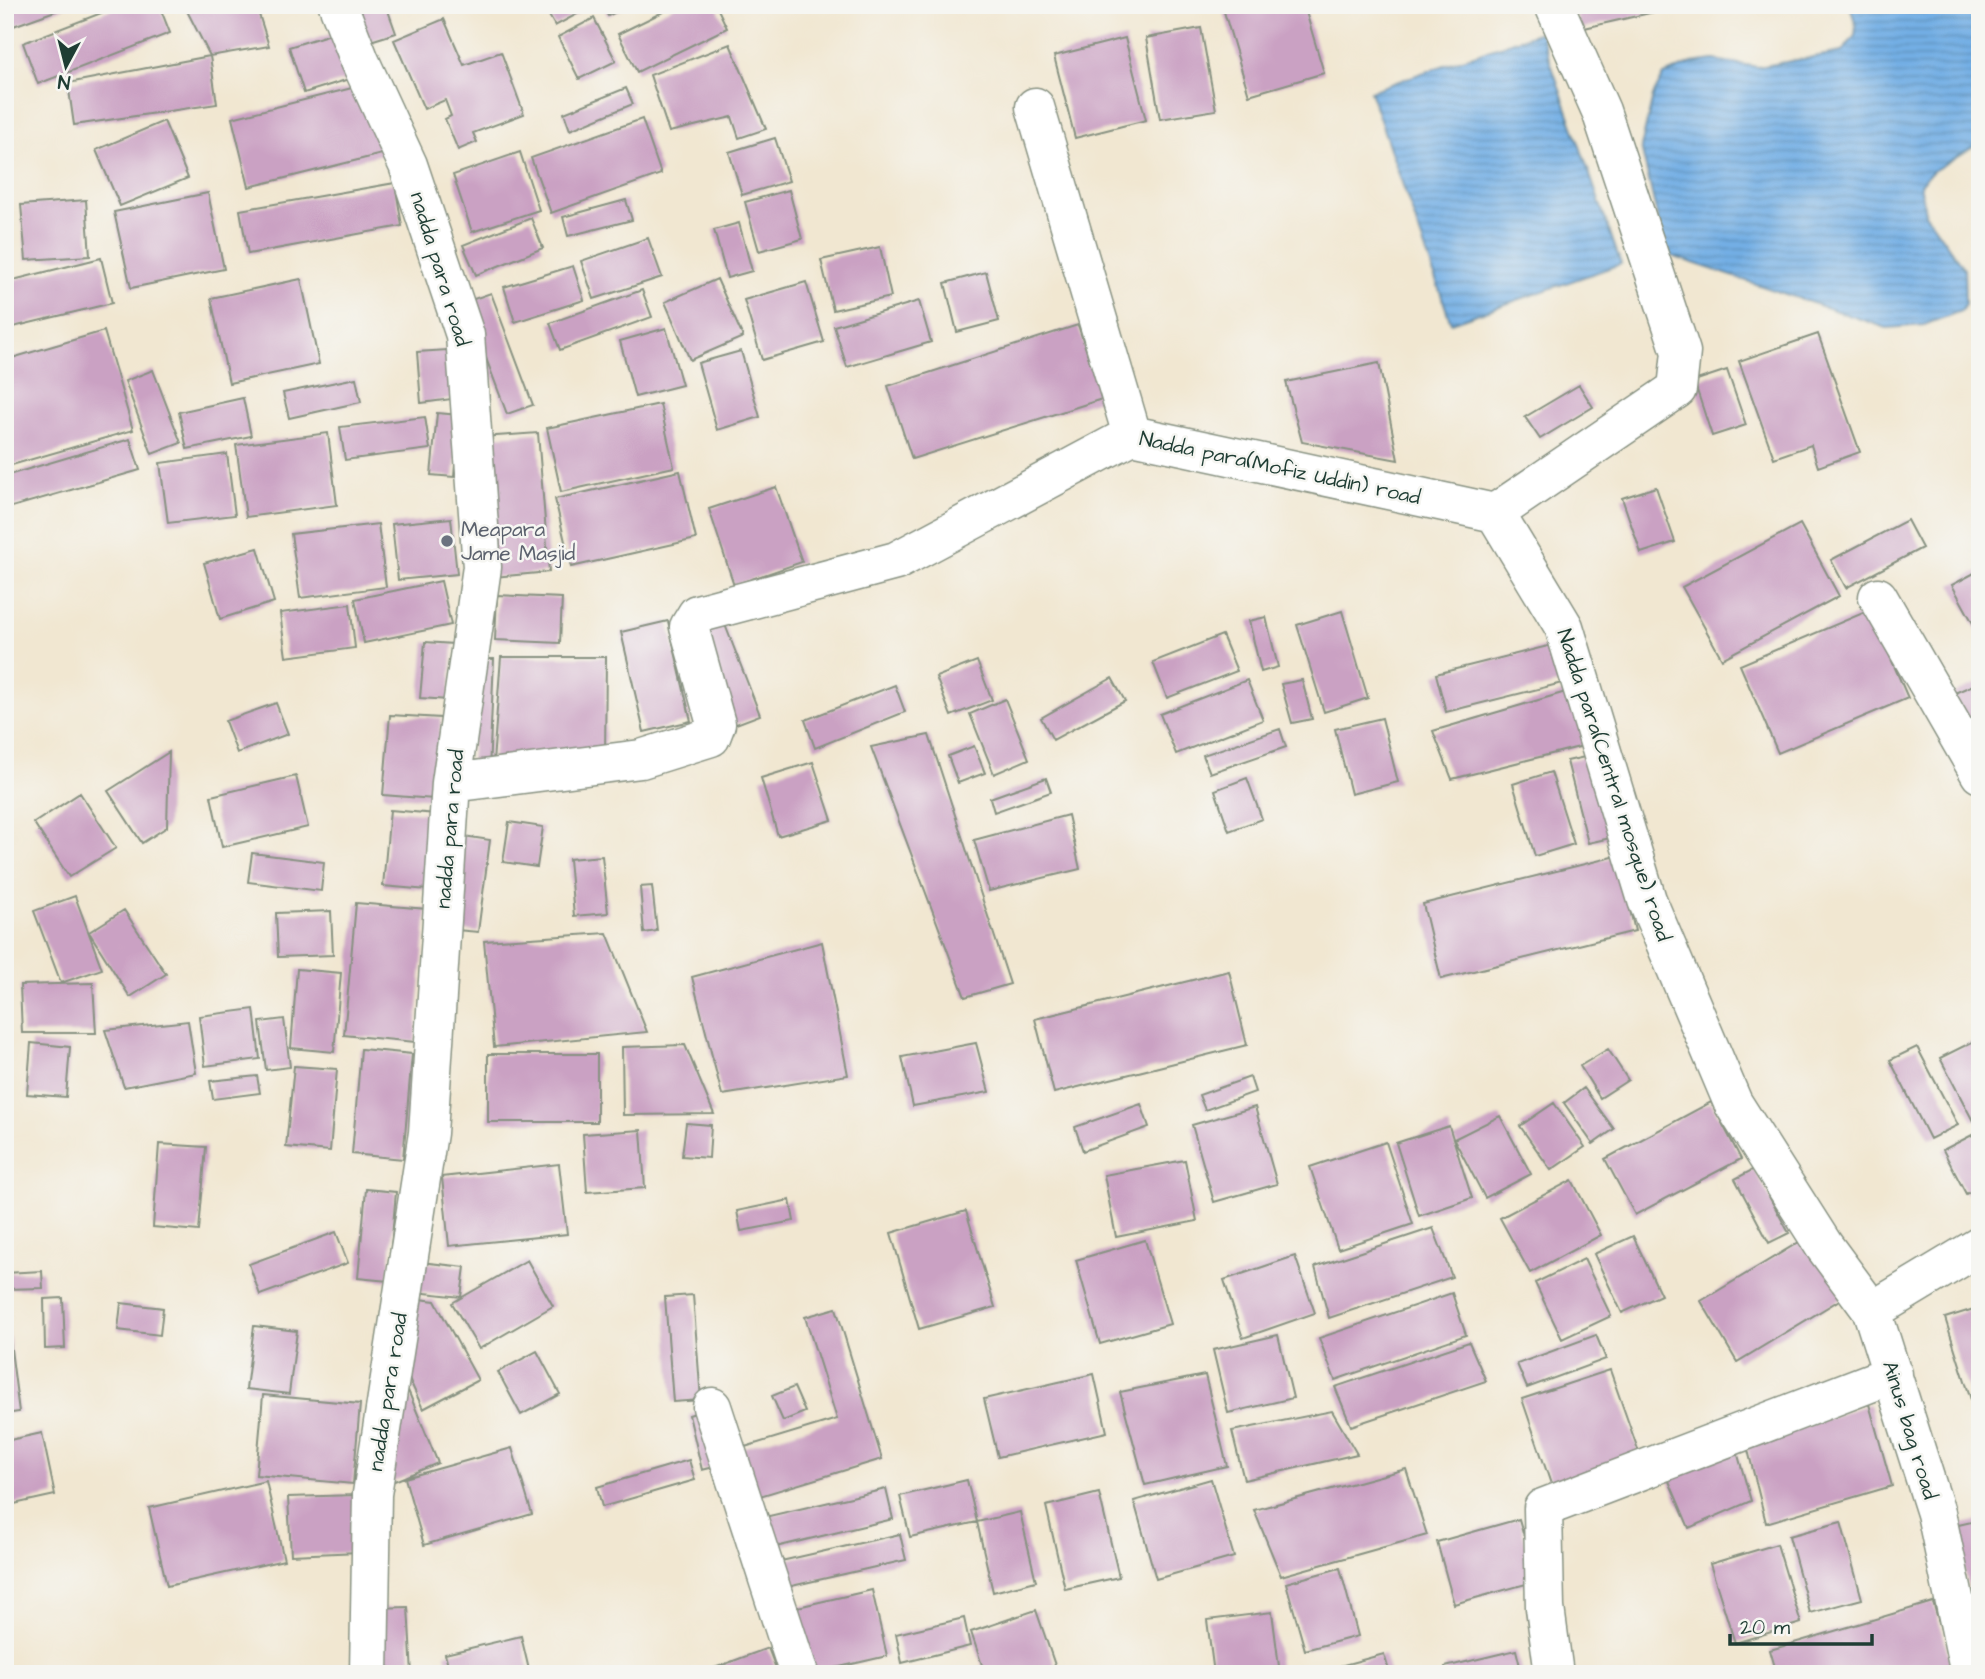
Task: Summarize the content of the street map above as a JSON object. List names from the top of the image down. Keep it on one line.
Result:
{"streets":{"street":["nadda para road","Nadda para(Mofiz Uddin) road","Nadda para(Central mosque) road","Ainus bag road"]},"crossings":[["nadda para road","Nadda para(Mofiz Uddin) road"],["Nadda para(Mofiz Uddin) road","Nadda para(Central mosque) road"],["Nadda para(Central mosque) road","Ainus bag road"]],"places":["Meapara Jame Masjid"],"scale_bar":"20 m","north":"bottom"}
